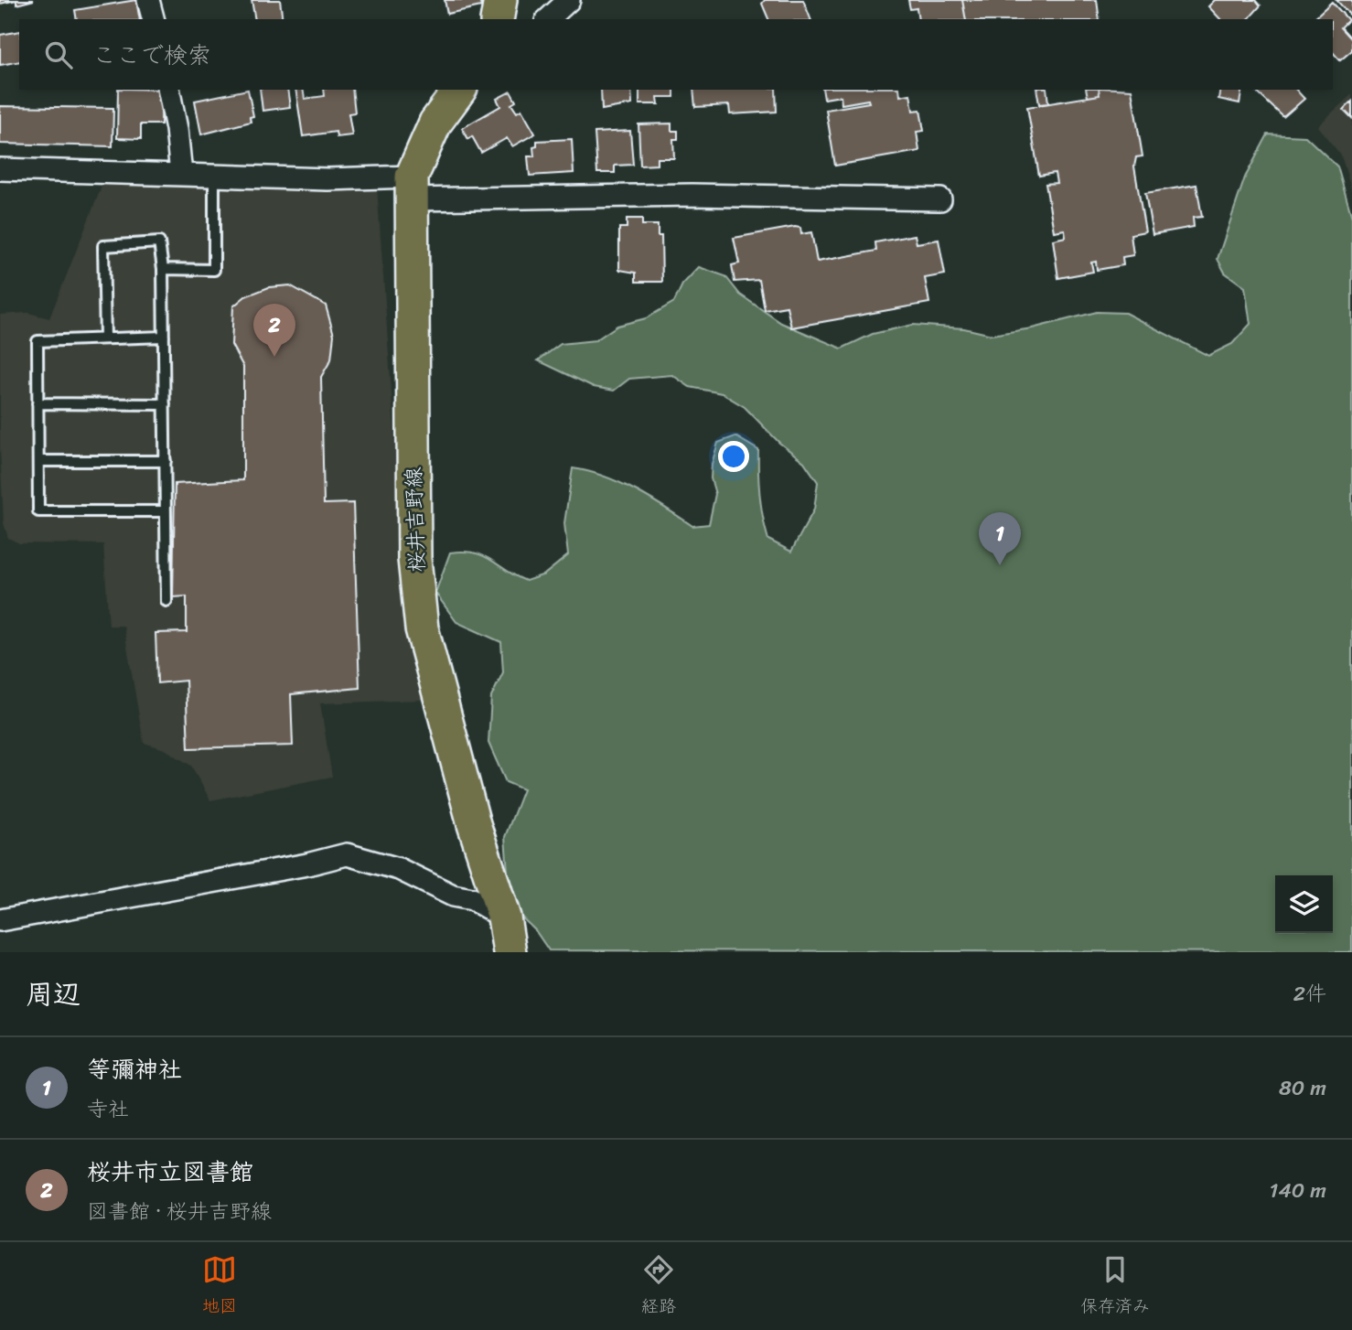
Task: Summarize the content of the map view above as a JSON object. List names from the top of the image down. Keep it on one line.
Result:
{"streets":{"main road":["桜井吉野線"]},"page":{"search":"ここで検索","pins":["2","1"],"heading":["周辺","2件"],"list":[{"mark":"1","name":"等彌神社","note":"寺社","value":"80 m"},{"mark":"2","name":"桜井市立図書館","note":"図書館 · 桜井吉野線","value":"140 m"}],"nav":["地図","経路","保存済み"]}}
